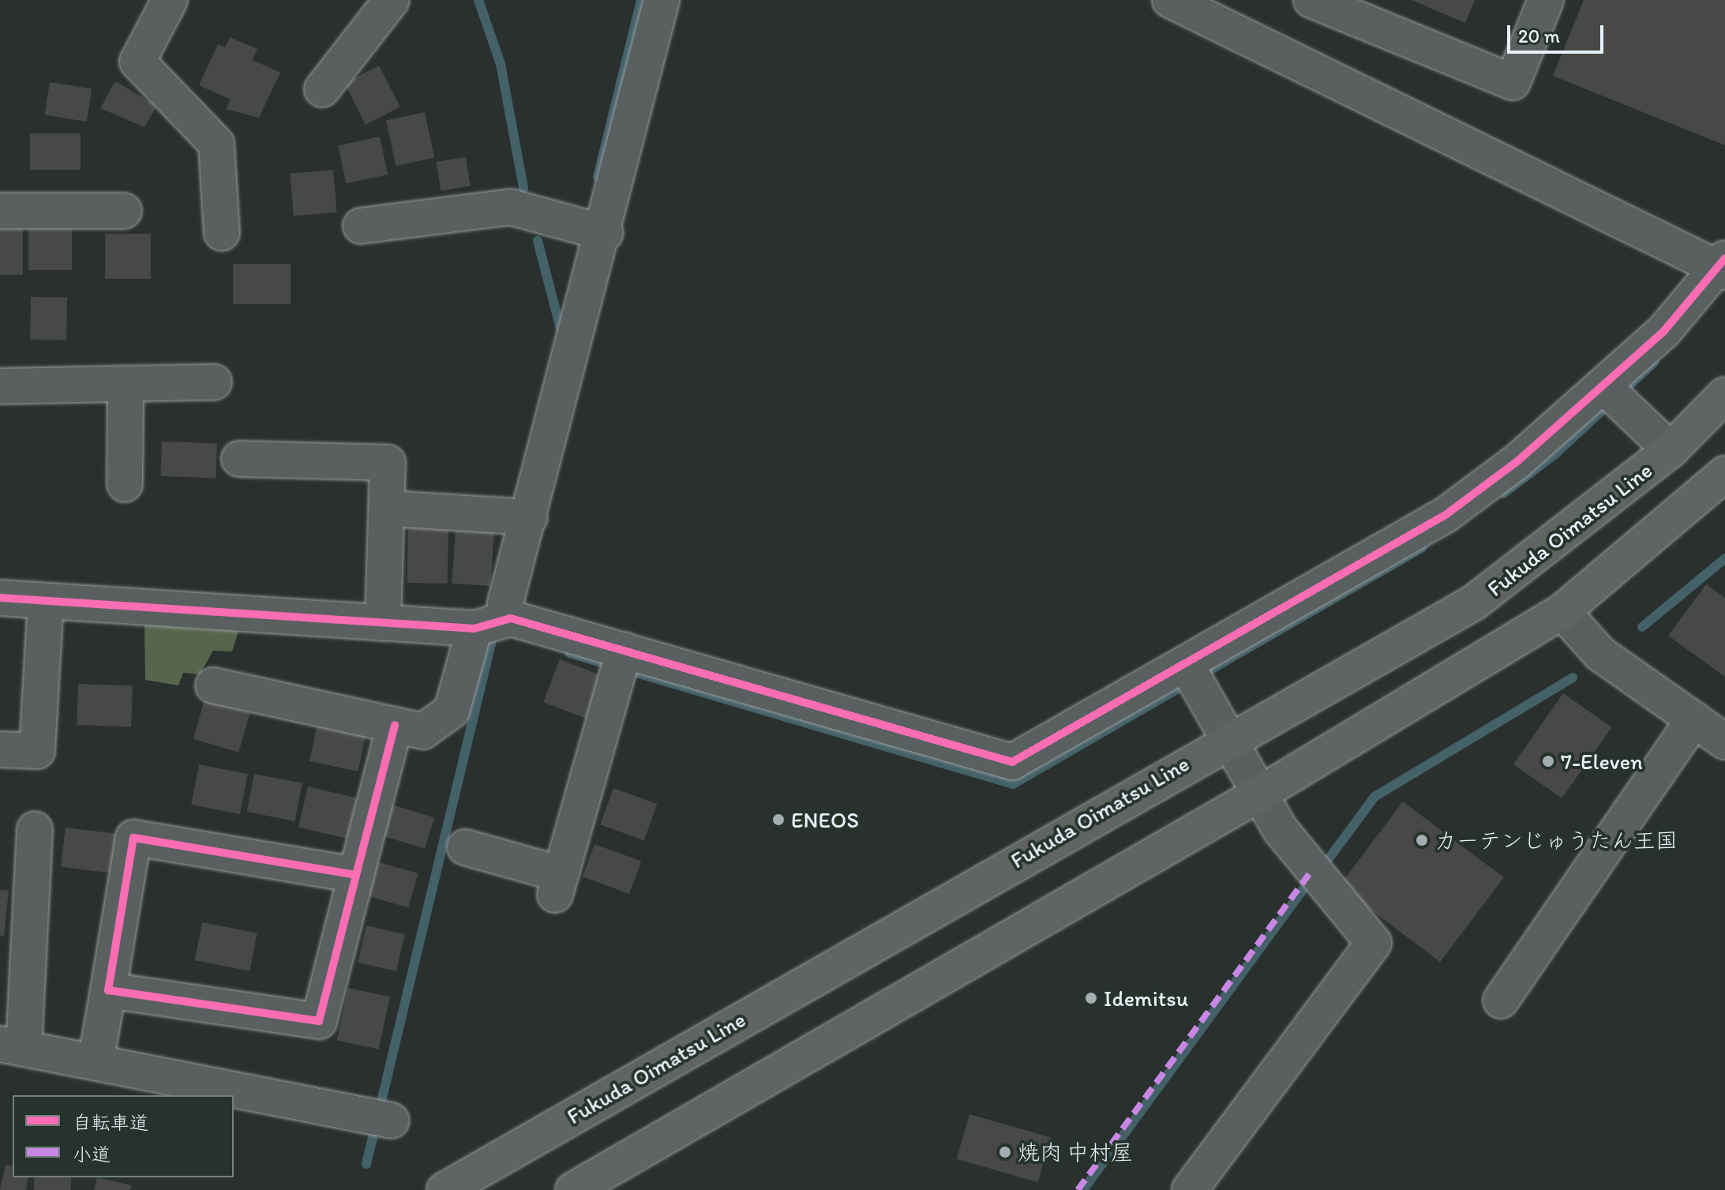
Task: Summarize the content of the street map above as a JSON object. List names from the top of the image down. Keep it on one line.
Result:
{"streets":{"main road":["Fukuda Oimatsu Line"]},"places":["7-Eleven","ENEOS","カーテンじゅうたん王国","Idemitsu","焼肉 中村屋"],"legend":["自転車道","小道"],"scale_bar":"20 m"}
